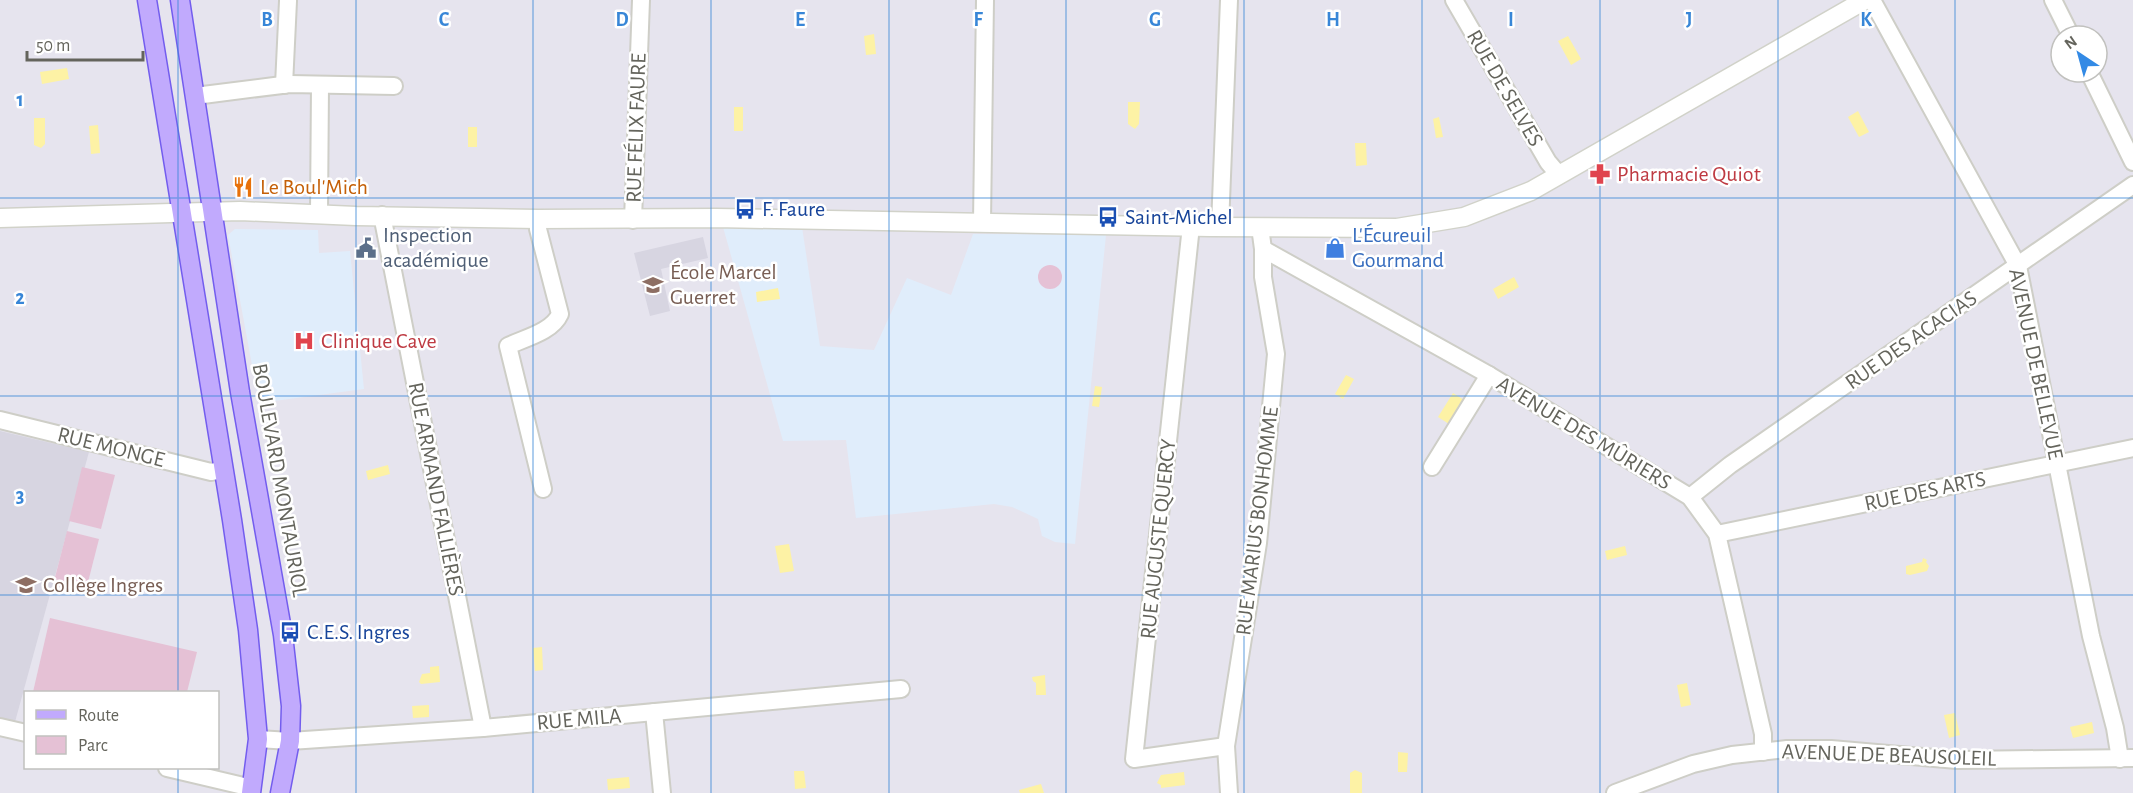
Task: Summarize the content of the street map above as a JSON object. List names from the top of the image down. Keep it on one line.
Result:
{"streets":{"main road":["BOULEVARD MONTAURIOL"],"street":["RUE DE SELVES","RUE FÉLIX FAURE","RUE DES ACACIAS","AVENUE DE BELLEVUE","AVENUE DES MÛRIERS","RUE MONGE","RUE ARMAND FALLIÈRES","RUE DES ARTS","RUE MARIUS BONHOMME","RUE AUGUSTE QUERCY","RUE MILA","AVENUE DE BEAUSOLEIL"]},"crossings":[["RUE DES ACACIAS","AVENUE DE BELLEVUE"],["RUE DES ACACIAS","AVENUE DES MÛRIERS"],["AVENUE DE BELLEVUE","RUE DES ARTS"],["AVENUE DE BELLEVUE","AVENUE DE BEAUSOLEIL"],["AVENUE DES MÛRIERS","RUE DES ARTS"],["AVENUE DES MÛRIERS","RUE MARIUS BONHOMME"],["AVENUE DES MÛRIERS","AVENUE DE BEAUSOLEIL"],["BOULEVARD MONTAURIOL","RUE MILA"],["RUE ARMAND FALLIÈRES","RUE MILA"],["RUE MARIUS BONHOMME","RUE AUGUSTE QUERCY"]],"places":{"pharmacy":["Pharmacie Quiot"],"restaurant":["Le Boul'Mich"],"bus stop":["F. Faure","Saint-Michel","C.E.S. Ingres"],"public building":["Inspection académique"],"shop":["L'Écureuil Gourmand"],"school or university":["École Marcel Guerret","Collège Ingres"],"hospital":["Clinique Cave"]},"legend":["Route","Parc"],"scale_bar":"50 m","north":"top left","grid":{"columns":["B","C","D","E","F","G","H","I","J","K"],"rows":["1","2","3"]}}
